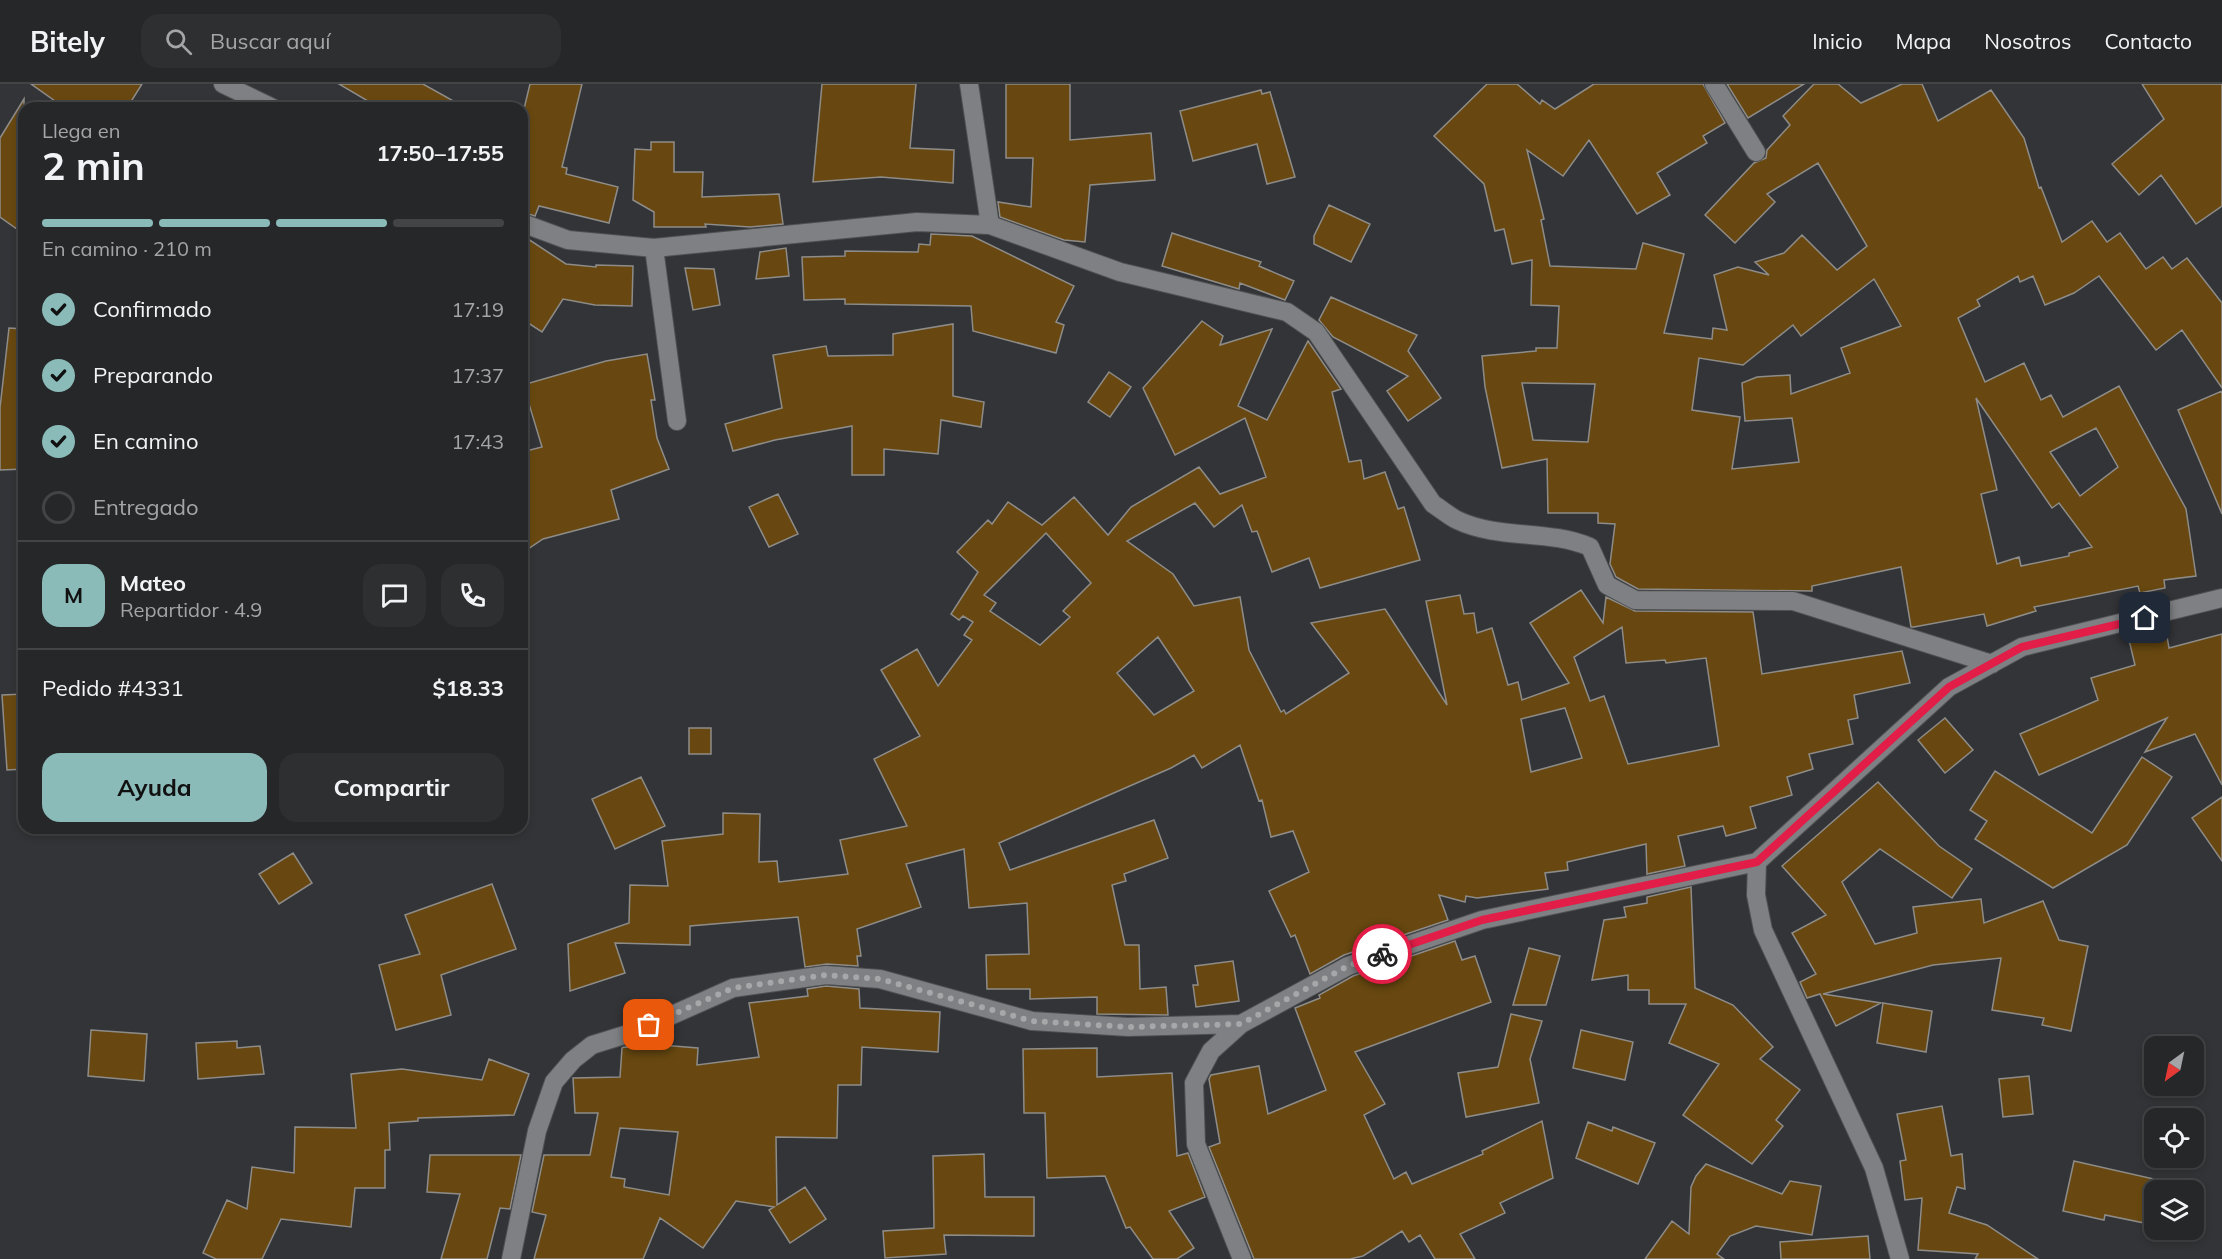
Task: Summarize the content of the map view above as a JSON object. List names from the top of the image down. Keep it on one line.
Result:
{"north":"bottom left","page":{"header":"Bitely","search":"Buscar aquí","nav":["Inicio","Mapa","Nosotros","Contacto"],"heading":["2 min","Llega en","17:50–17:55"],"panel":["Mateo","Repartidor · 4.9","Pedido #4331","$18.33"],"bar":"En camino · 210 m","list":[["Confirmado","17:19"],["Preparando","17:37"],["En camino","17:43"],"Entregado"],"round":"M","buttons":["Ayuda","Compartir"]}}
